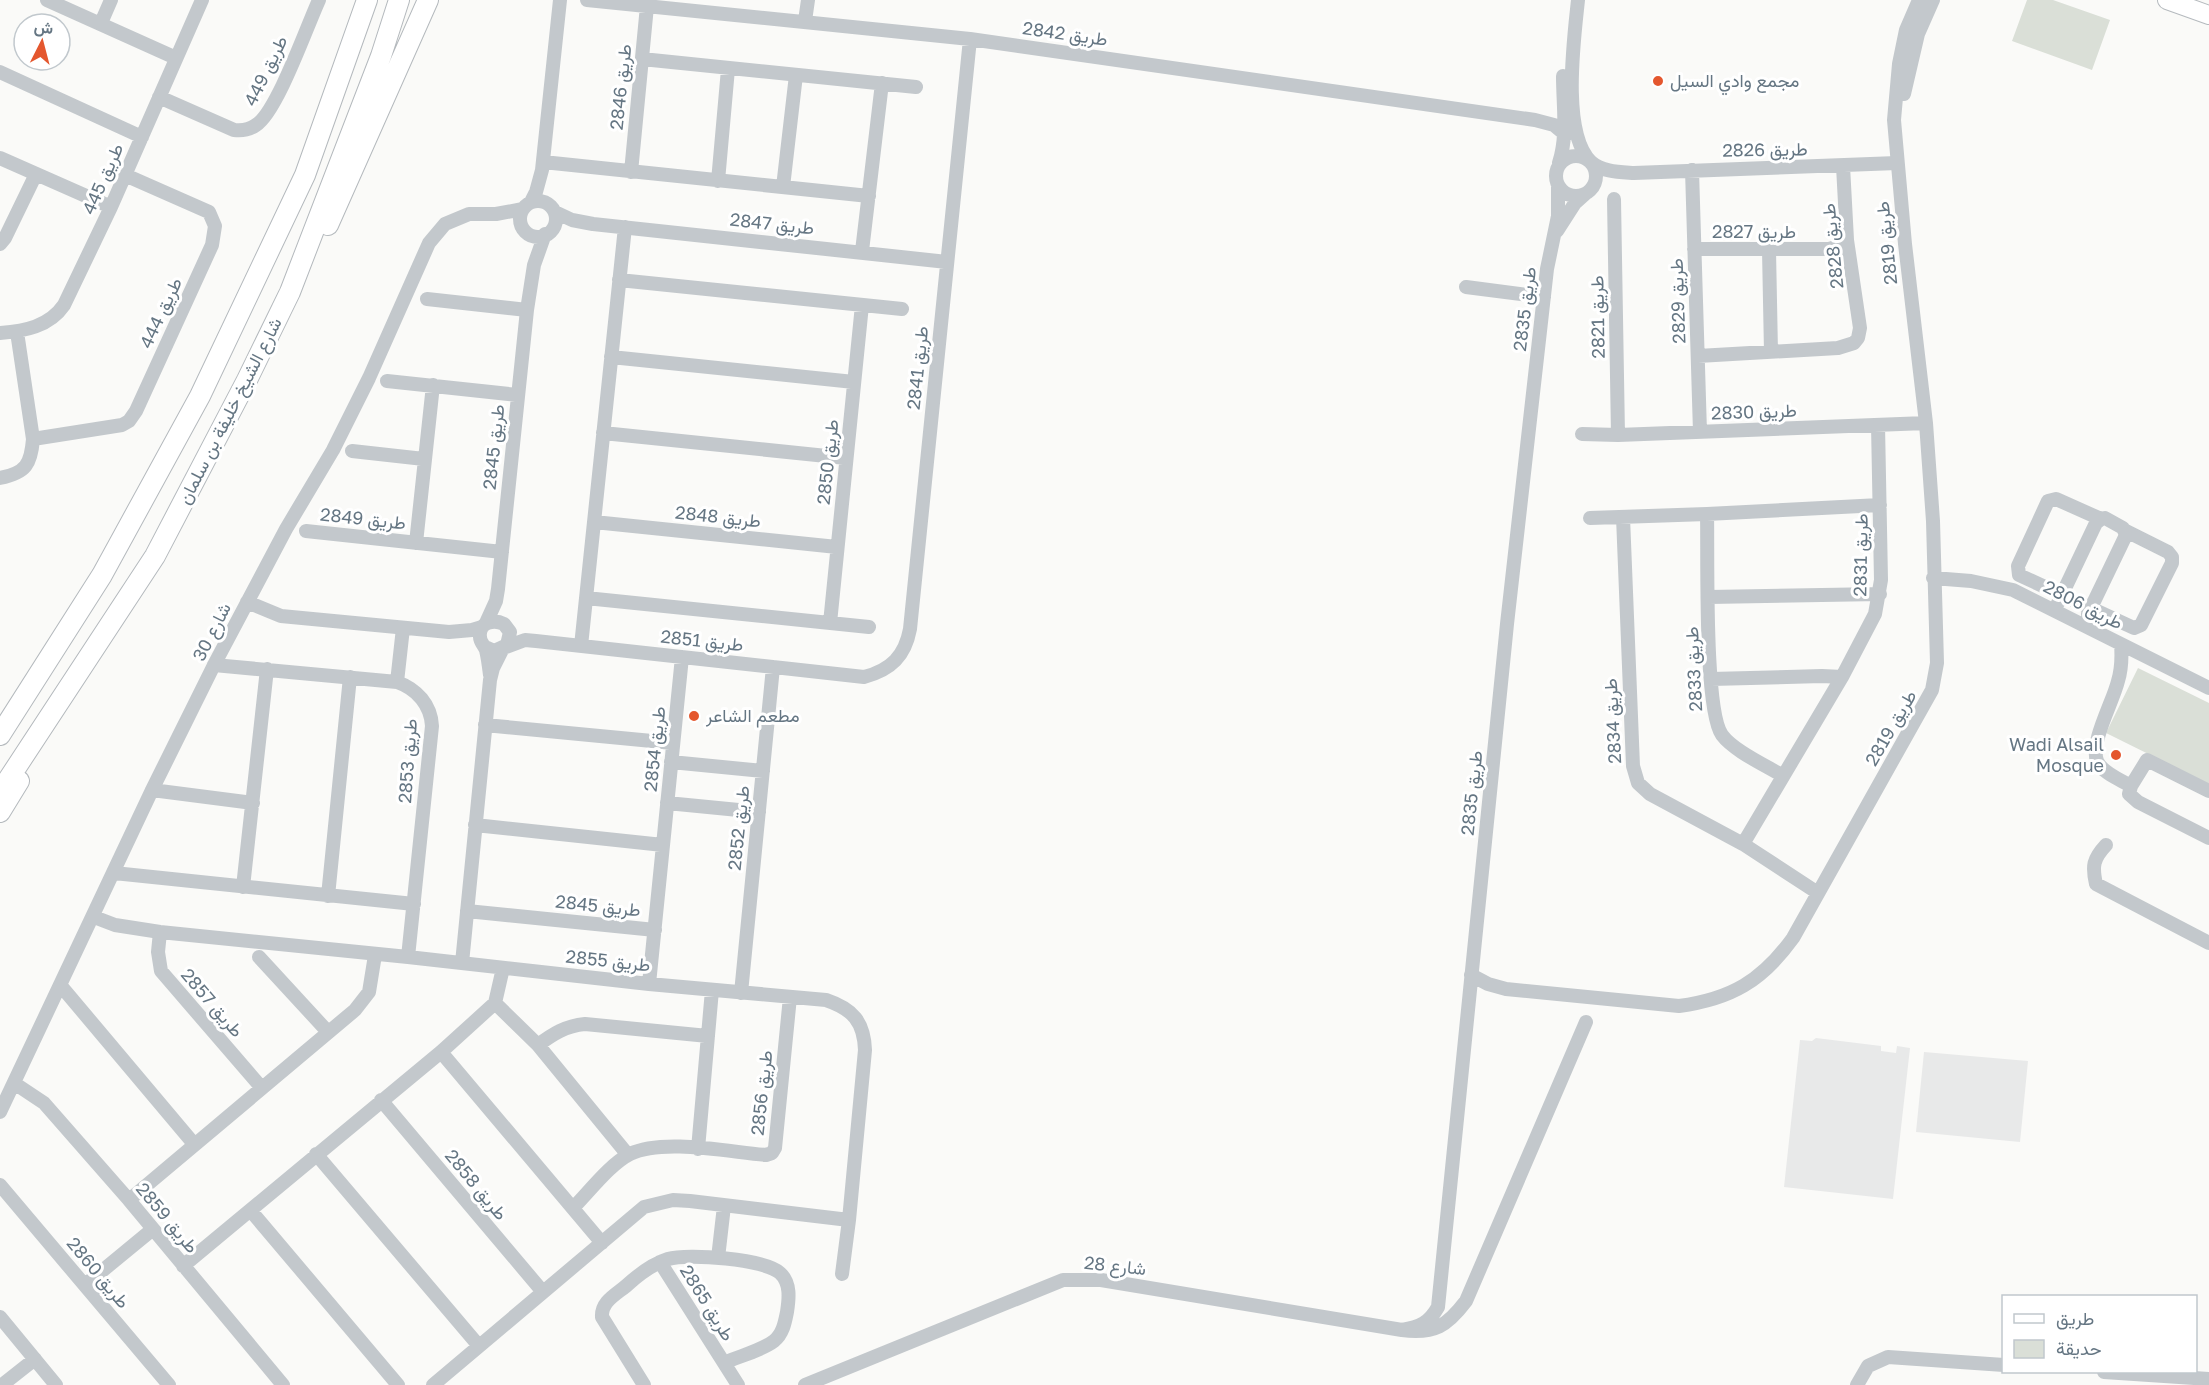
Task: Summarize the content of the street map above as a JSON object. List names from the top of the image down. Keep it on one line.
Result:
{"streets":{"highway":["شارع الشيخ خليفة بن سلمان"],"street":["طريق 2842","طريق 449","طريق 2846","طريق 2826","طريق 445","طريق 2847","طريق 2827","طريق 2819","طريق 2828","طريق 2829","طريق 2835","طريق 444","طريق 2821","طريق 2841","طريق 2830","طريق 2845","طريق 2850","طريق 2848","طريق 2849","طريق 2831","طريق 2806","شارع 30","طريق 2851","طريق 2833","طريق 2834","طريق 2854","طريق 2853","طريق 2852","طريق 2855","طريق 2857","طريق 2856","طريق 2858","طريق 2859","شارع 28","طريق 2860","طريق 2865"]},"crossings":[["طريق 2842","طريق 2846"],["طريق 2842","طريق 2841"],["طريق 449","طريق 445"],["طريق 2826","طريق 2819"],["طريق 2826","طريق 2828"],["طريق 2826","طريق 2829"],["طريق 2826","طريق 2835"],["طريق 445","طريق 444"],["طريق 2847","طريق 2841"],["طريق 2847","طريق 2845"],["طريق 2847","شارع 30"],["طريق 2827","طريق 2828"],["طريق 2827","طريق 2829"],["طريق 2819","طريق 2835"],["طريق 2819","طريق 2830"],["طريق 2819","طريق 2806"],["طريق 2819","طريق 2834"],["طريق 2828","طريق 2829"],["طريق 2829","طريق 2830"],["طريق 2835","شارع 28"],["طريق 2821","طريق 2830"],["طريق 2841","طريق 2851"],["طريق 2830","طريق 2831"],["طريق 2845","طريق 2849"],["طريق 2845","شارع 30"],["طريق 2845","طريق 2851"],["طريق 2845","طريق 2854"],["طريق 2850","طريق 2848"],["طريق 2831","طريق 2833"],["طريق 2831","طريق 2834"],["شارع 30","طريق 2853"],["شارع 30","طريق 2855"],["شارع 30","طريق 2859"],["طريق 2851","طريق 2854"],["طريق 2851","طريق 2852"],["طريق 2854","طريق 2855"],["طريق 2853","طريق 2855"],["طريق 2852","طريق 2855"],["طريق 2855","طريق 2857"],["طريق 2855","طريق 2856"]],"places":["مجمع وادي السيل","مطعم الشاعر","Wadi Alsail Mosque"],"legend":["طريق","حديقة"],"north":"top"}
